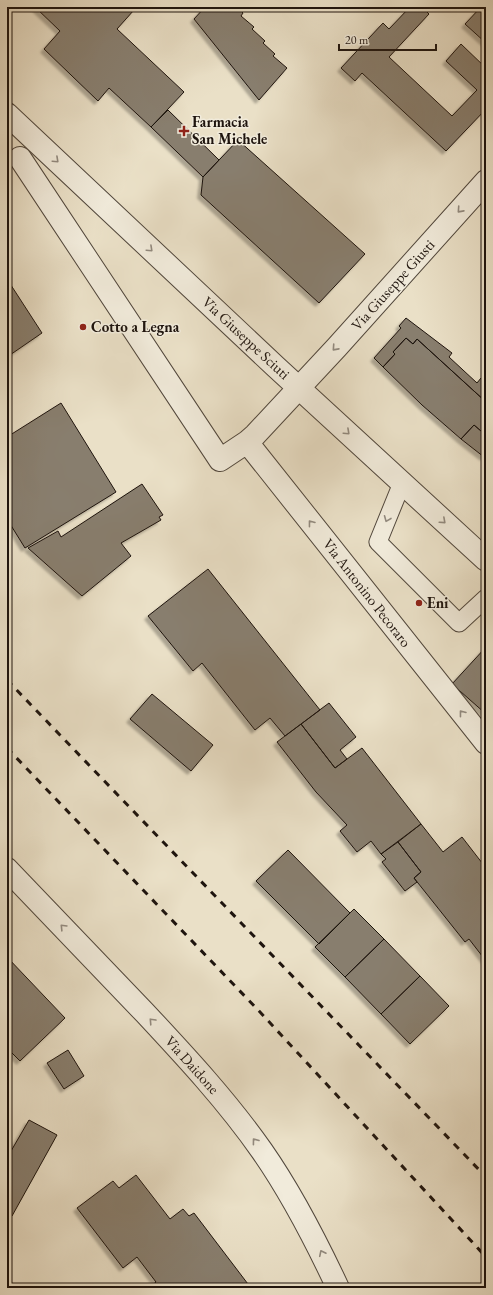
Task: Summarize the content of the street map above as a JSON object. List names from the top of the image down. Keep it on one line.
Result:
{"streets":{"street":["Via Giuseppe Giusti","Via Giuseppe Sciuti","Via Antonino Pecoraro","Via Daidone"]},"crossings":[["Via Giuseppe Giusti","Via Giuseppe Sciuti"],["Via Giuseppe Giusti","Via Antonino Pecoraro"]],"one_way":["Via Giuseppe Giusti","Via Giuseppe Sciuti","Via Antonino Pecoraro","Via Daidone"],"places":{"health":["Farmacia San Michele"],"other":["Cotto a Legna","Eni"]},"scale_bar":"20 m"}
